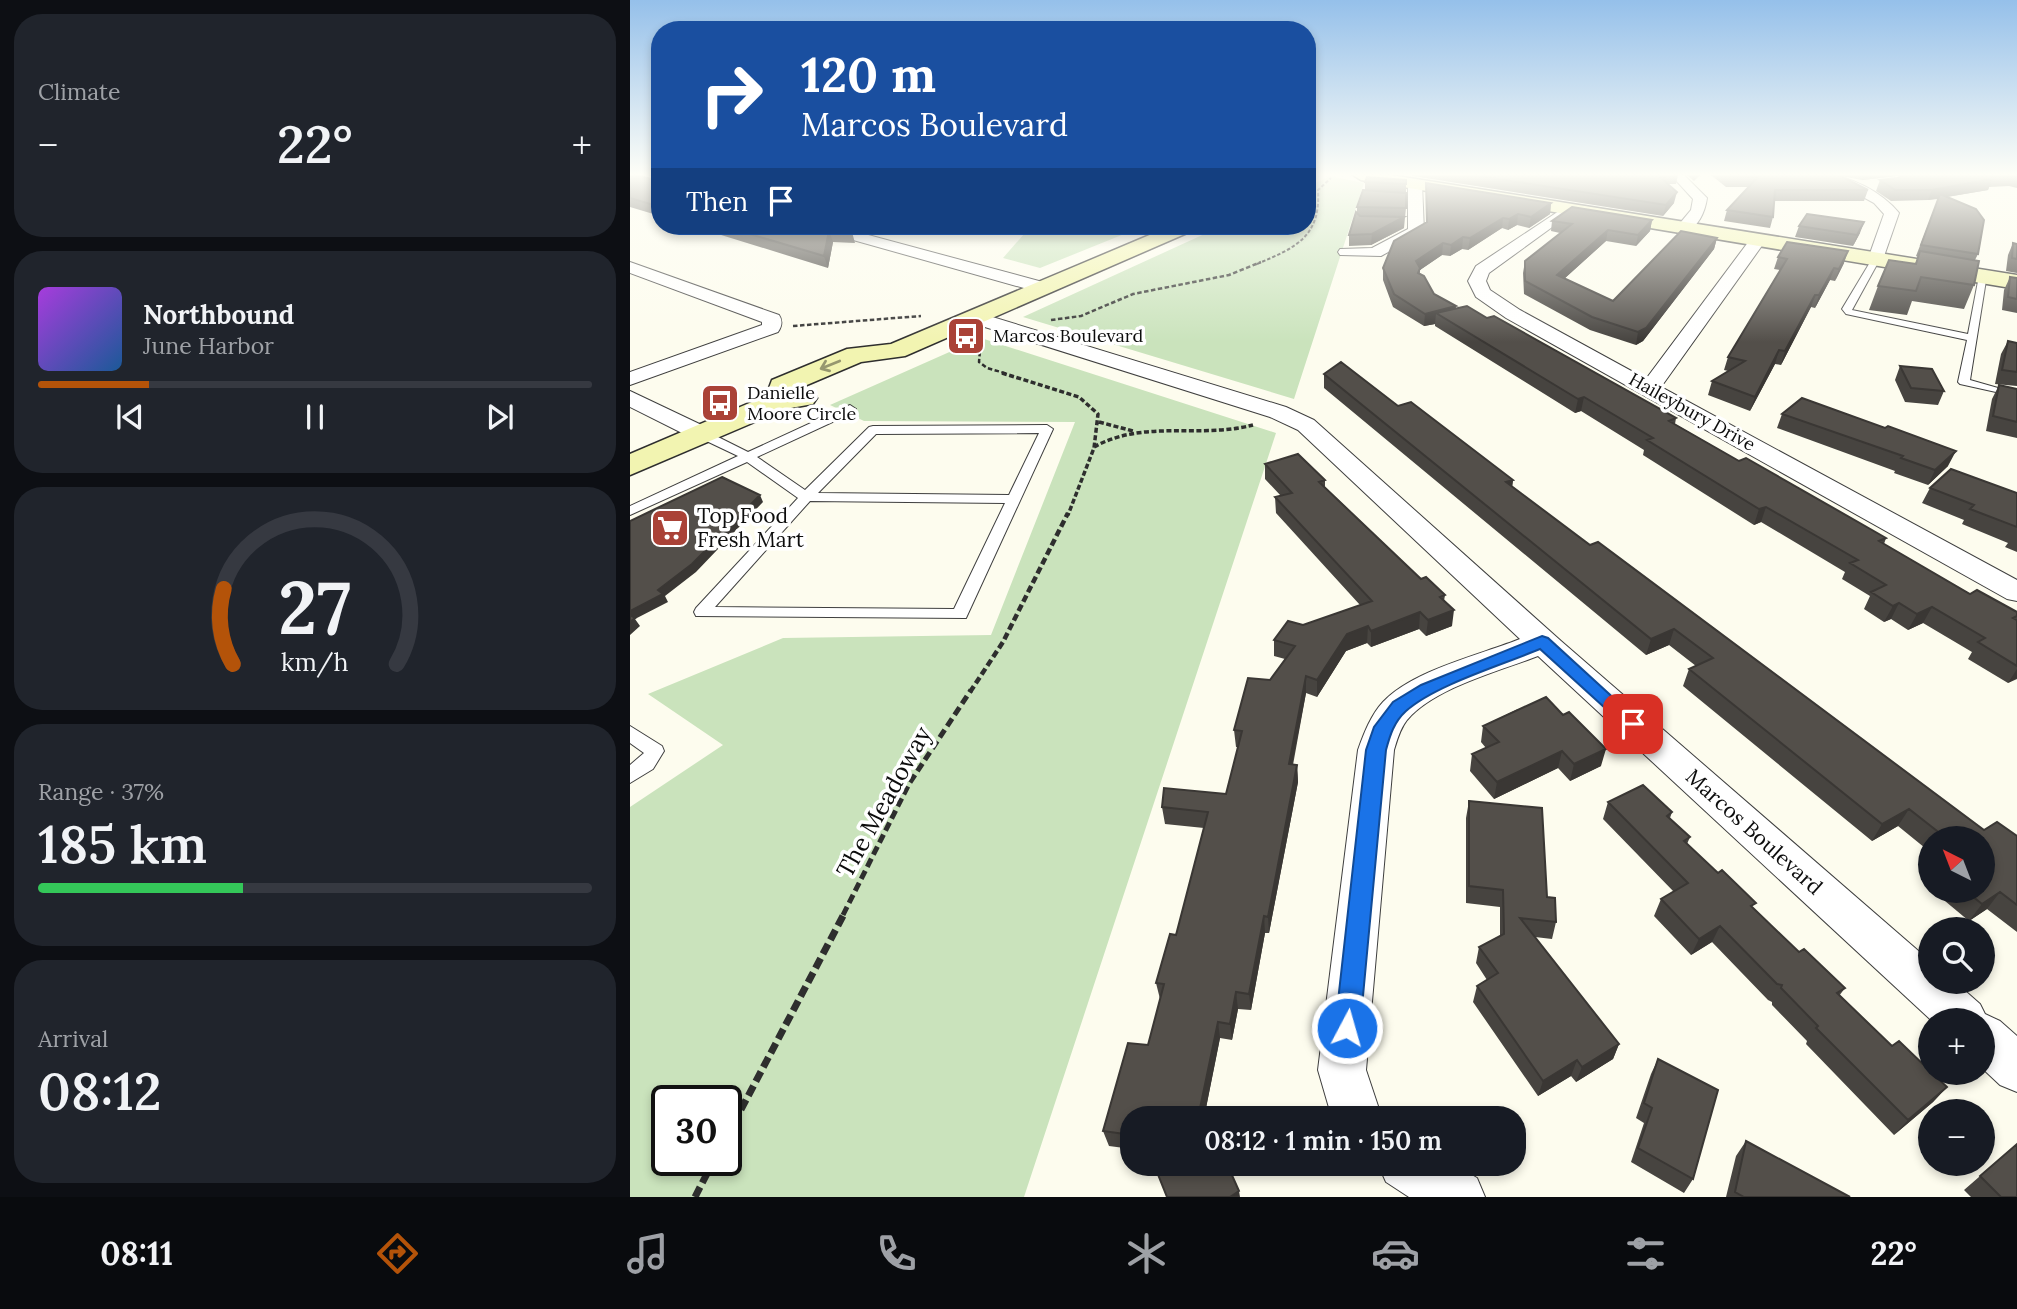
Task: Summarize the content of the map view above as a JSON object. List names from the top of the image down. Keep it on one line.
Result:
{"streets":{"street":["Haileybury Drive","Marcos Boulevard"],"path":["The Meadoway"]},"places":{"bus stop":["Marcos Boulevard","Danielle Moore Circle"],"supermarket":["Top Food Fresh Mart"]},"north":"top left","page":{"tile":["Climate",["Range · 37%","185 km"],["Arrival","08:12"]],"turn":["120 m","Marcos Boulevard"],"heat":["−","22°","+"],"then":"Then","song":["Northbound","June Harbor"],"map_buttons":["+","−"],"limit":"30","trip":"08:12 · 1 min · 150 m","tabs":["08:11","22°"],"gauge":["27","km/h"]}}
